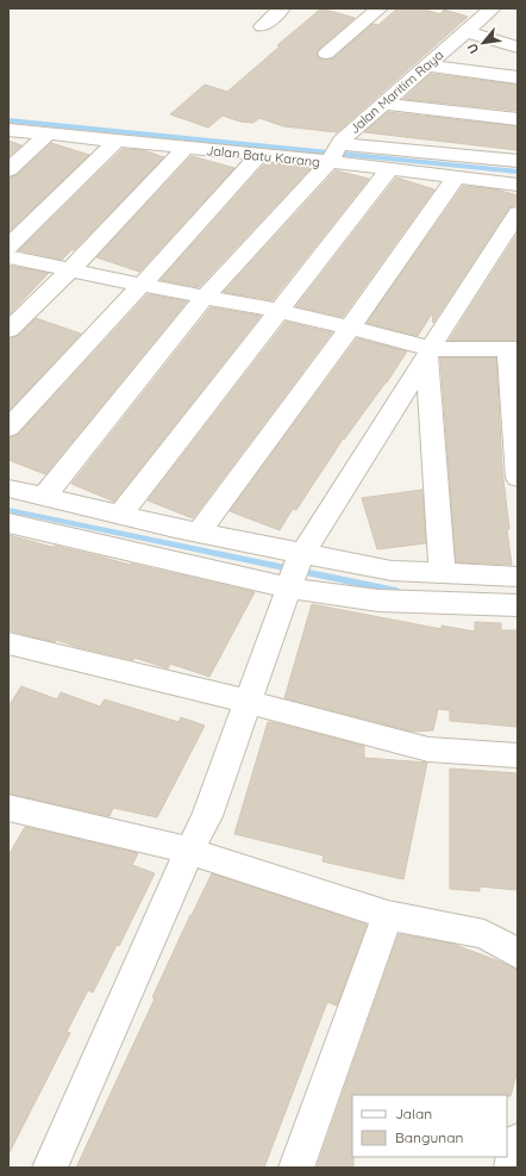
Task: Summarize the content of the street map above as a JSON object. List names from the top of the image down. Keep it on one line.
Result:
{"streets":{"street":["Jalan Maritim Raya","Jalan Batu Karang"]},"crossings":[["Jalan Maritim Raya","Jalan Batu Karang"]],"legend":["Jalan","Bangunan"],"north":"bottom left"}
